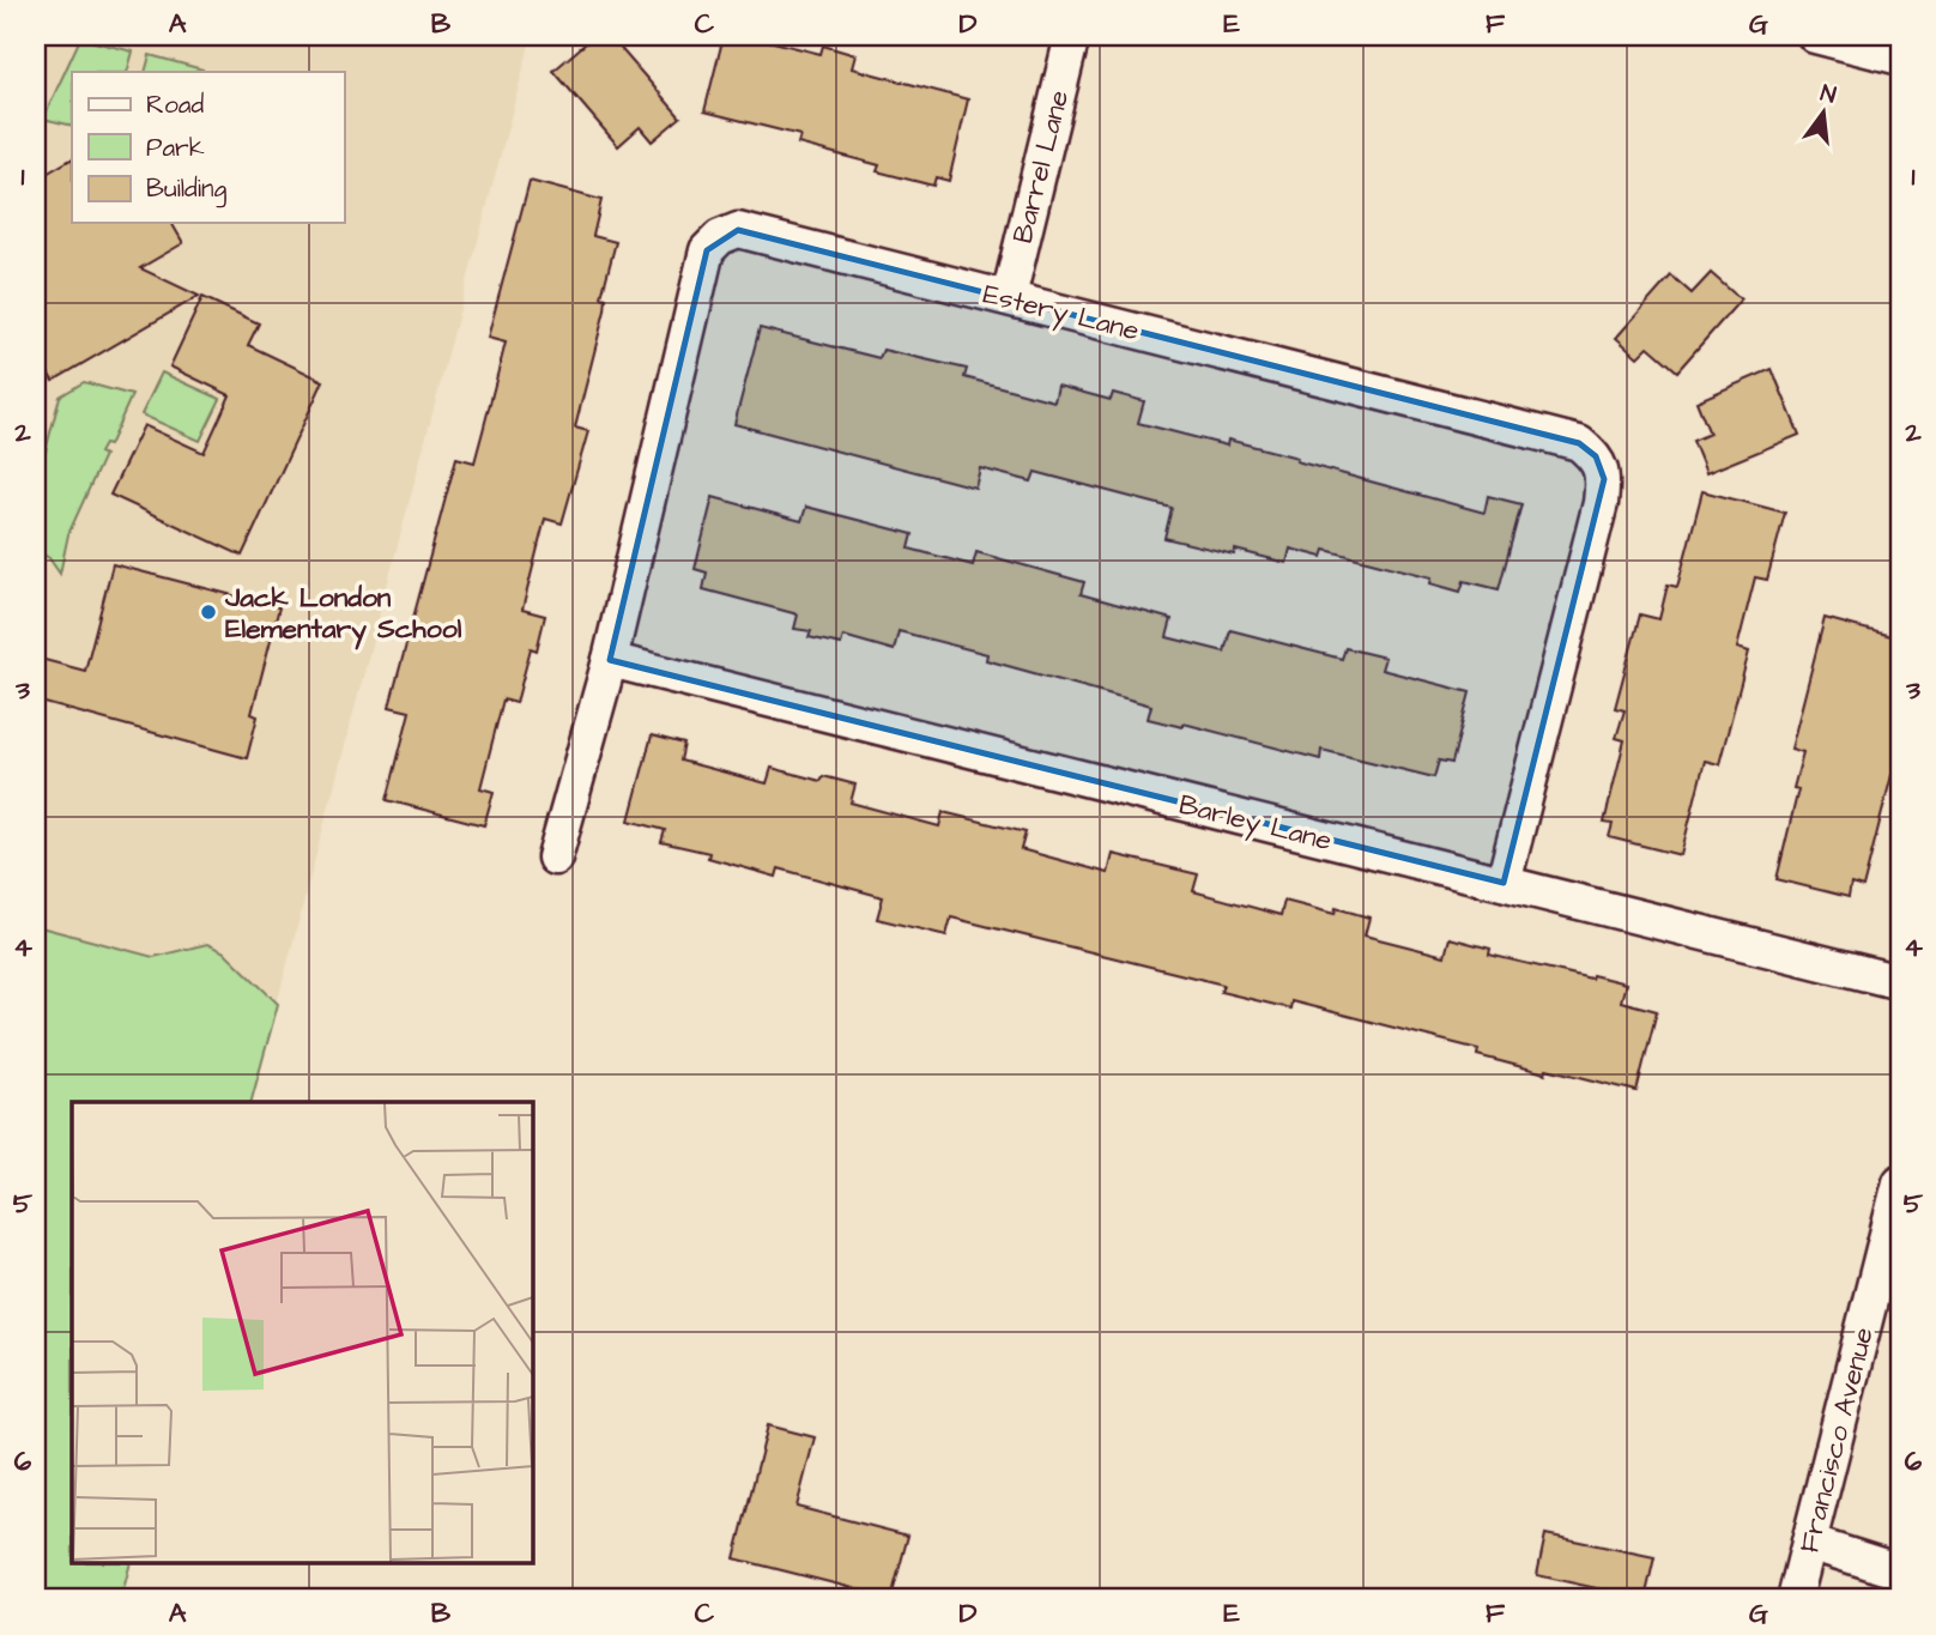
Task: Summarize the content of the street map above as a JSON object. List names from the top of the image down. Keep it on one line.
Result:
{"streets":{"street":["Barrel Lane","Estery Lane","Barley Lane","Francisco Avenue"]},"crossings":[["Barrel Lane","Estery Lane"],["Estery Lane","Barley Lane"]],"places":["Jack London Elementary School"],"legend":["Road","Park","Building"],"north":"top","grid":{"columns":["A","B","C","D","E","F","G"],"rows":["1","2","3","4","5","6"]}}
